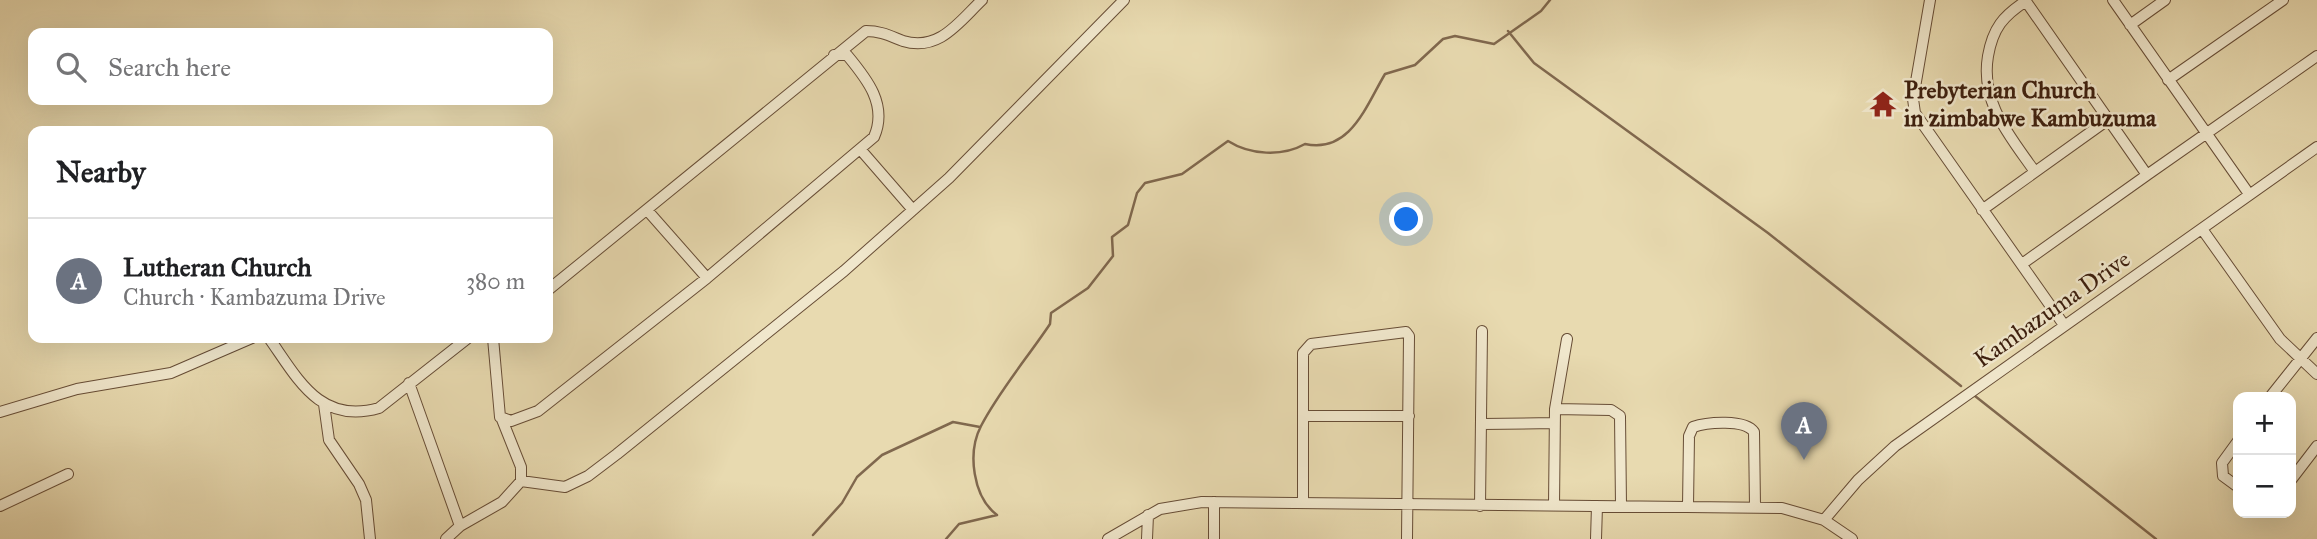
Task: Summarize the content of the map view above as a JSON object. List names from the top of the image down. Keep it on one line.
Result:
{"streets":{"street":["Kambazuma Drive"]},"places":{"temple":["Prebyterian Church in zimbabwe Kambuzuma"]},"page":{"search":"Search here","heading":"Nearby","list":[{"mark":"A","name":"Lutheran Church","note":"Church · Kambazuma Drive","value":"380 m"}],"map_buttons":["+","−"],"pins":"A"}}
